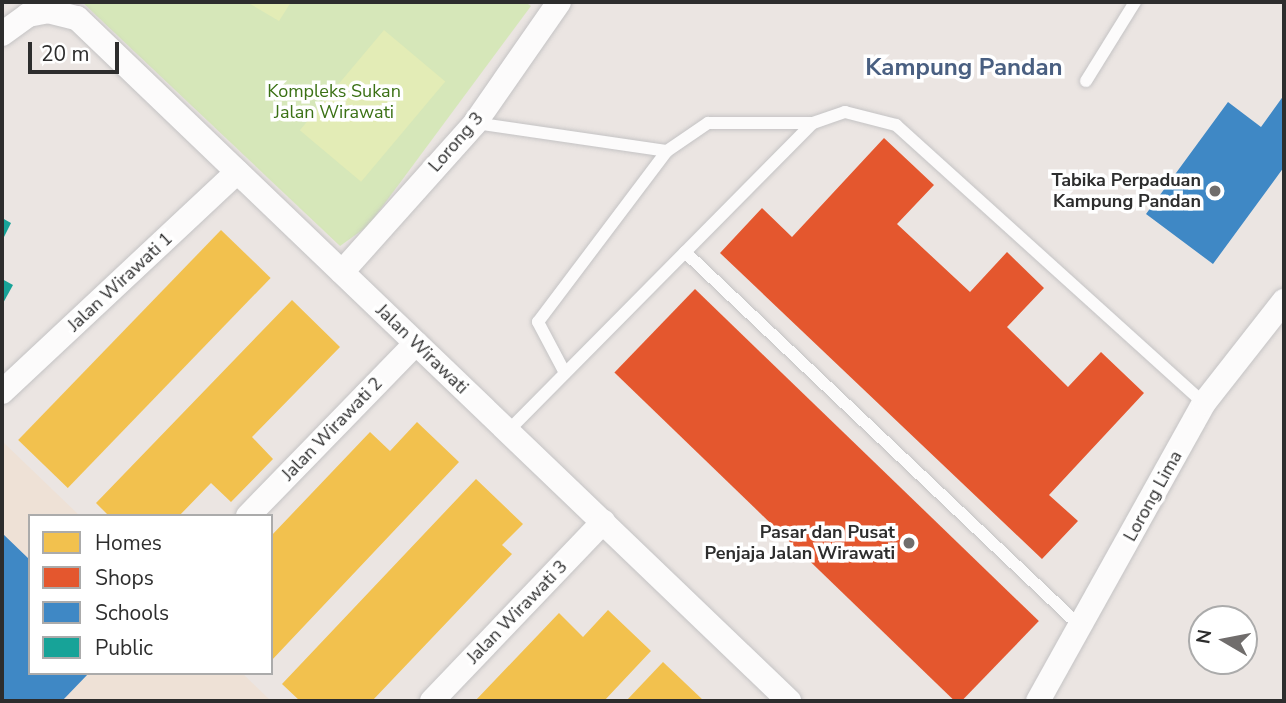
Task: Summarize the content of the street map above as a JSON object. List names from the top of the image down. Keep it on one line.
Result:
{"streets":{"street":["Lorong 3","Jalan Wirawati 1","Jalan Wirawati","Jalan Wirawati 2","Lorong Lima","Jalan Wirawati 3"]},"crossings":[["Lorong 3","Jalan Wirawati"],["Jalan Wirawati 1","Jalan Wirawati"],["Jalan Wirawati","Jalan Wirawati 2"],["Jalan Wirawati","Jalan Wirawati 3"]],"districts":["Kampung Pandan"],"parks":["Kompleks Sukan Jalan Wirawati"],"places":["Tabika Perpaduan Kampung Pandan","Pasar dan Pusat Penjaja Jalan Wirawati"],"legend":["Homes","Shops","Schools","Public"],"scale_bar":"20 m","north":"left"}
